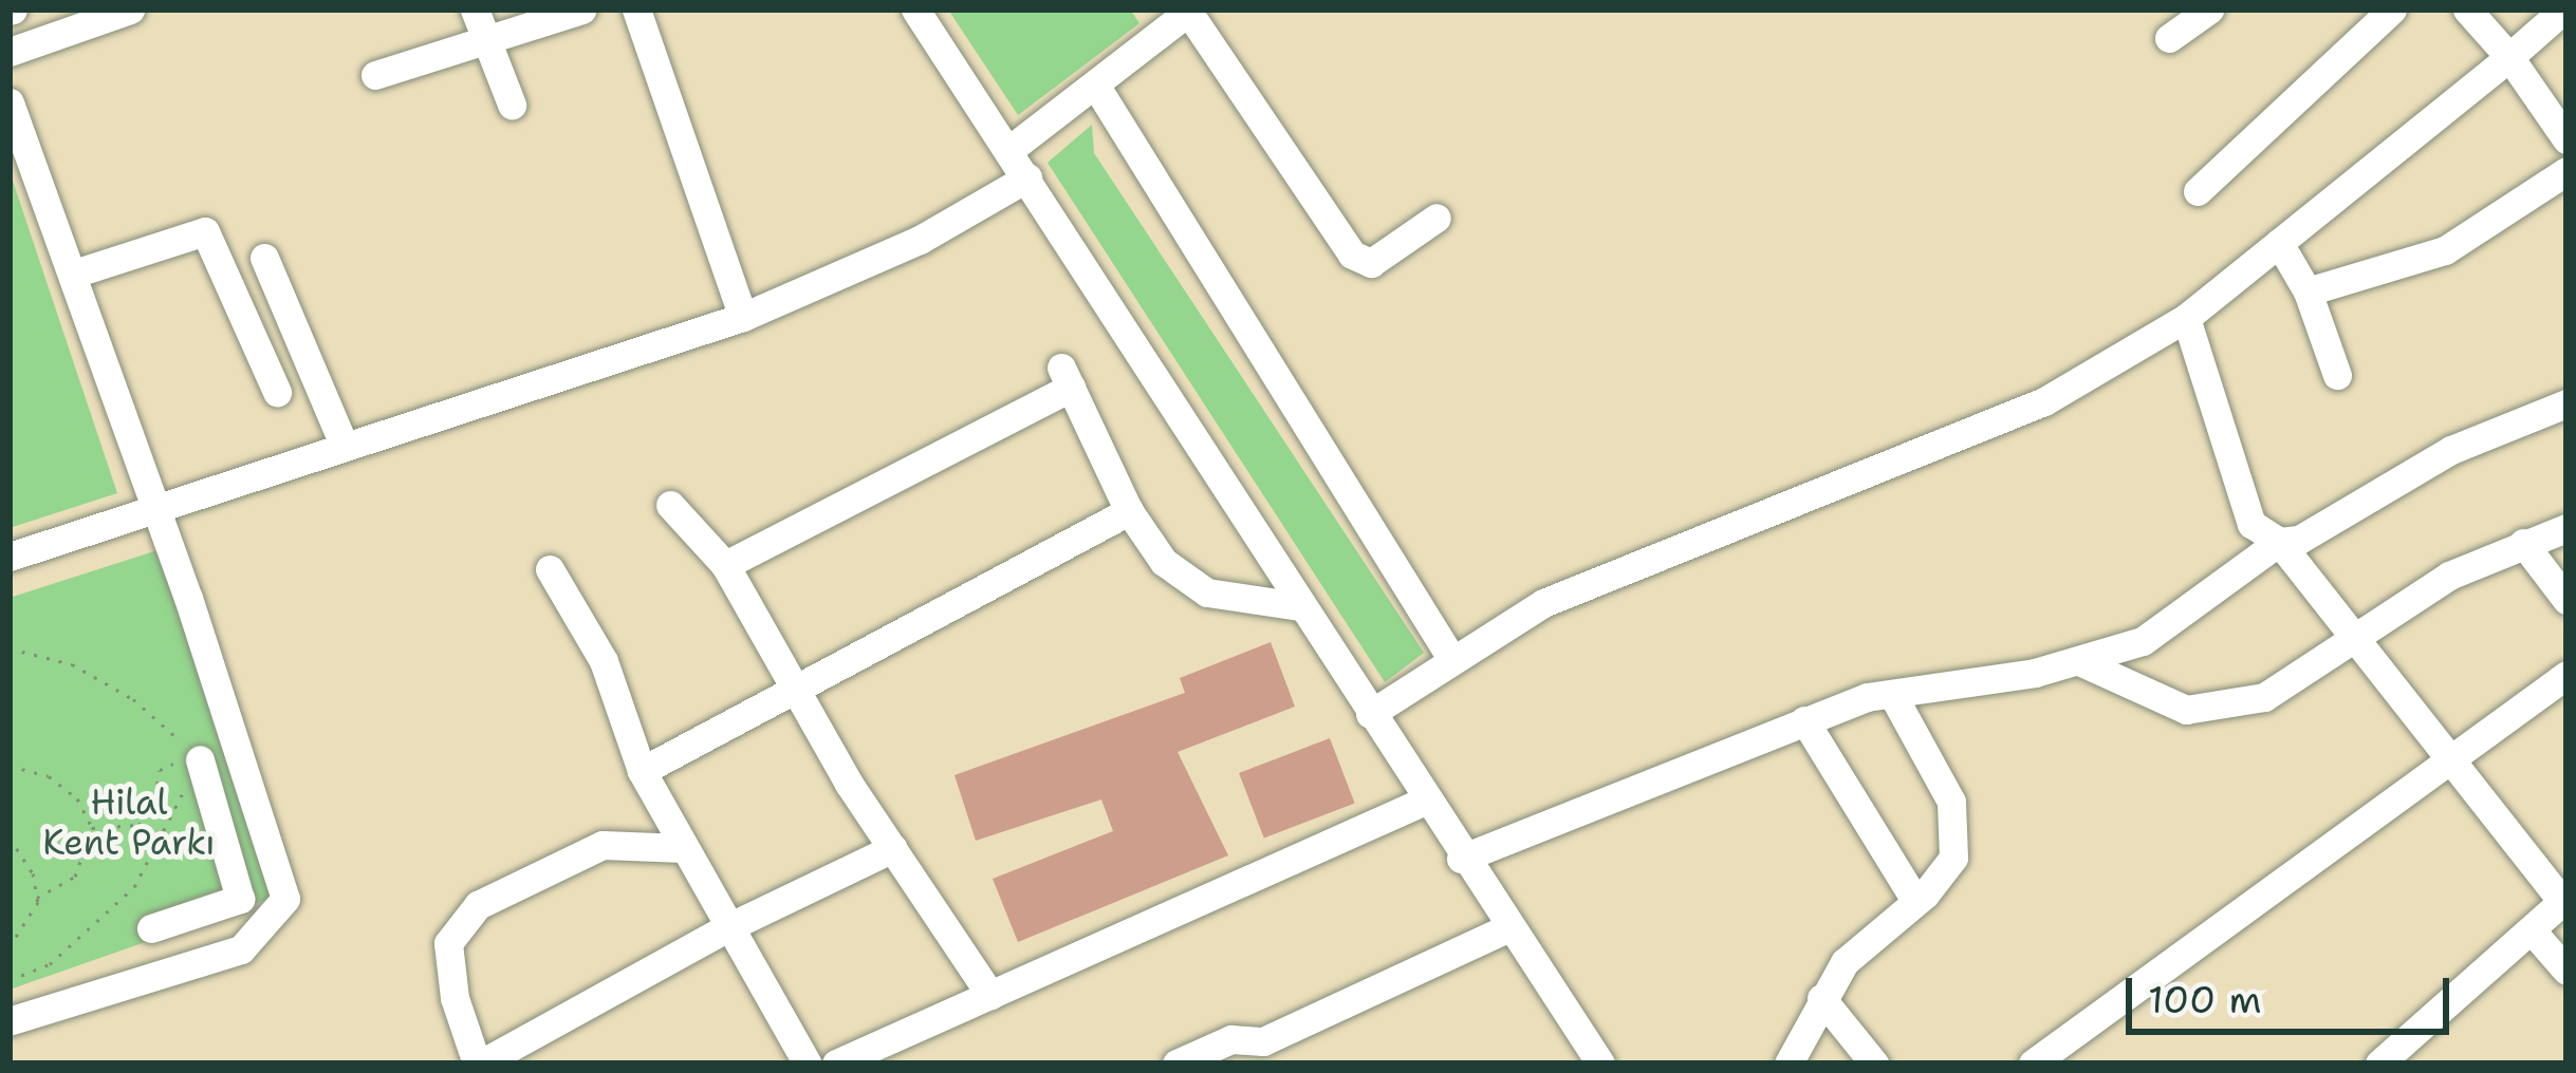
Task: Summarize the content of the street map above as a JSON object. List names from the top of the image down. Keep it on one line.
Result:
{"parks":["Hilal Kent Parkı"],"scale_bar":"100 m"}
